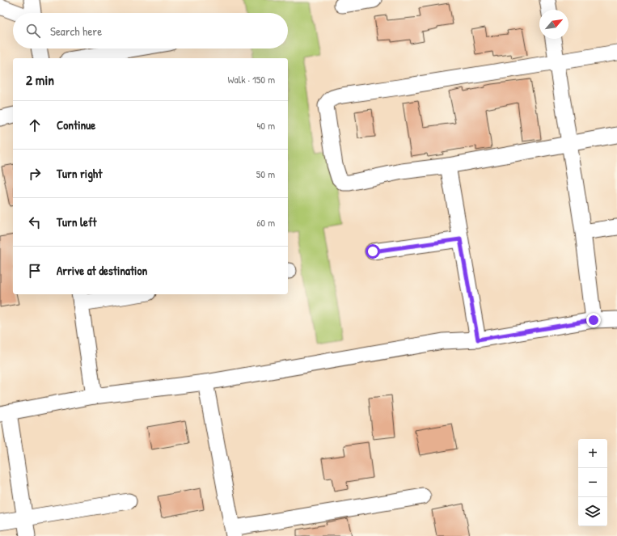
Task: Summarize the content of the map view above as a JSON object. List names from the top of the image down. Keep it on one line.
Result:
{"north":"top right","page":{"search":"Search here","heading":["2 min","Walk · 150 m"],"list":[["Continue","40 m"],["Turn right","50 m"],["Turn left","60 m"],"Arrive at destination"],"map_buttons":["+","−"]}}
